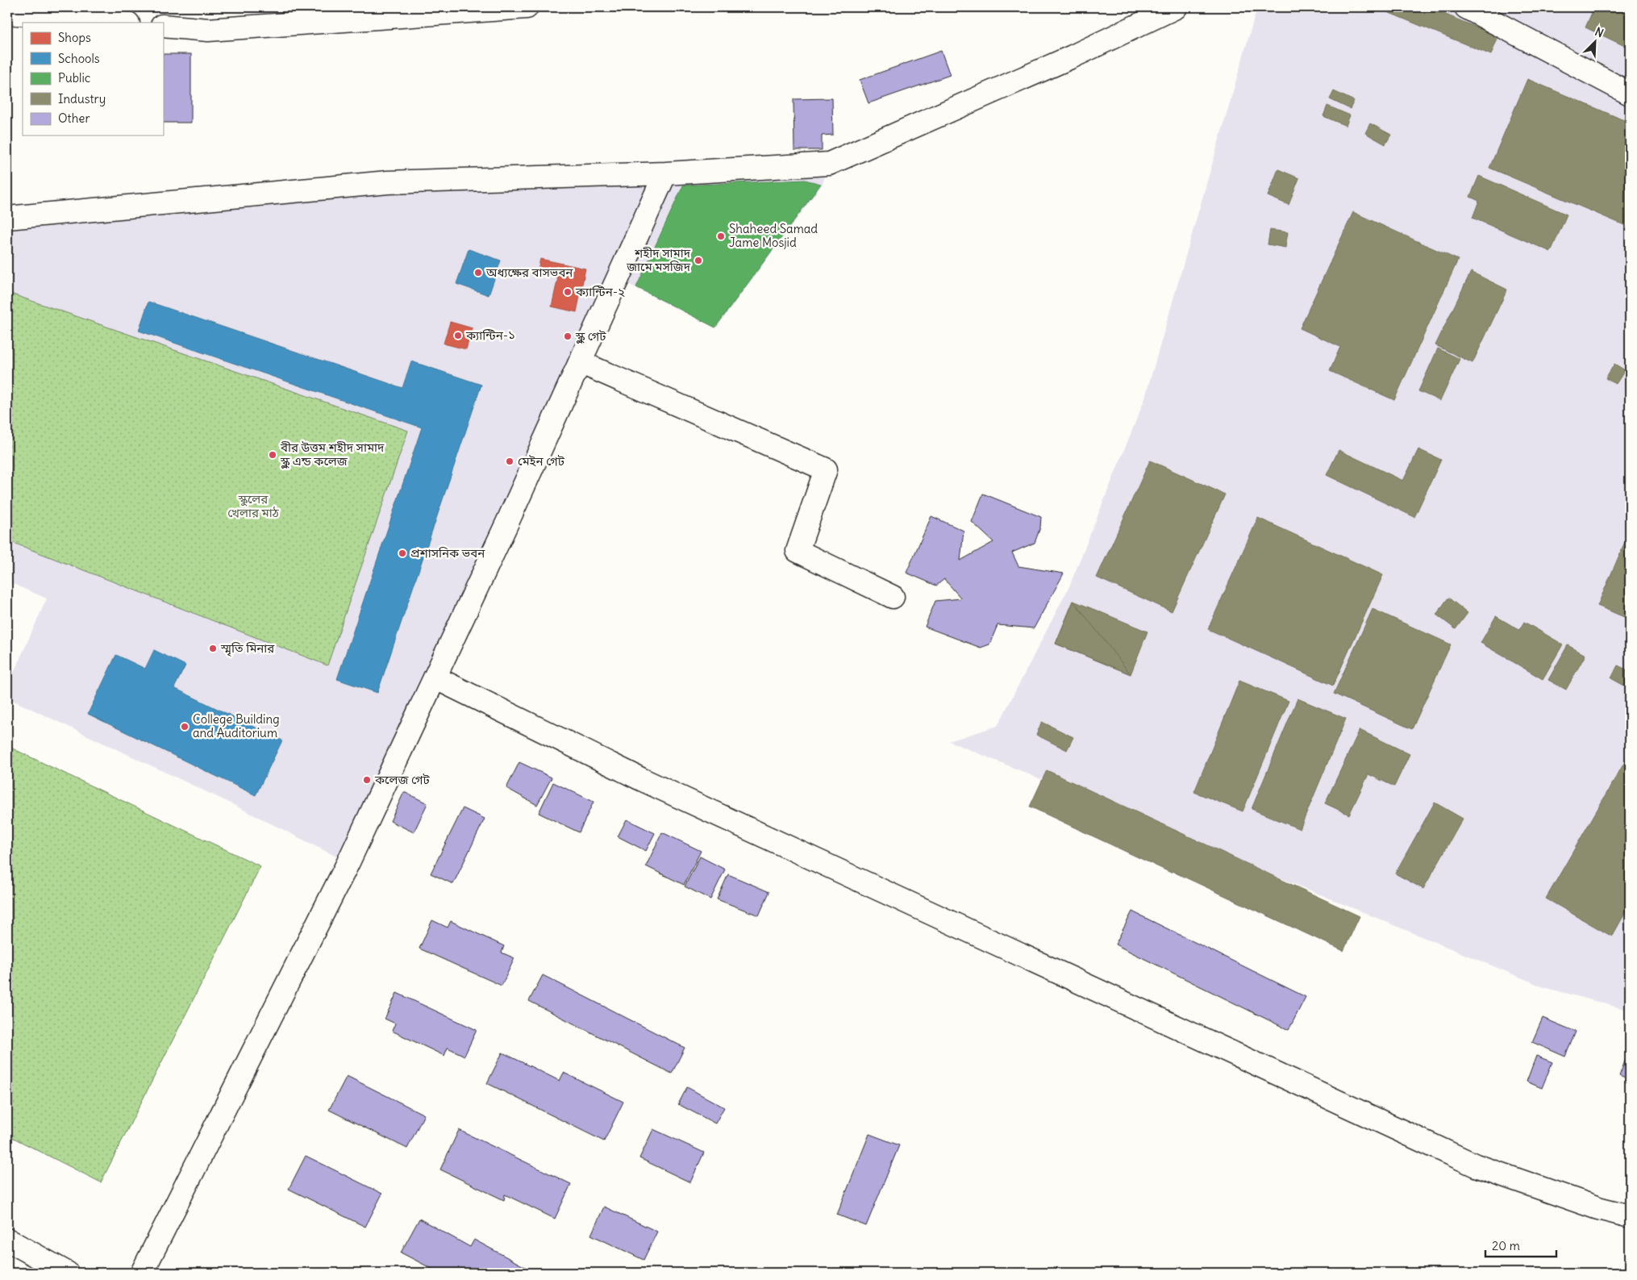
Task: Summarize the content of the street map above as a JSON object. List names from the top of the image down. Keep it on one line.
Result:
{"parks":["স্কুলের খেলার মাঠ"],"places":["Shaheed Samad Jame Mosjid","শহীদ সামাদ জামে মসজিদ","অধ্যক্ষের বাসভবন","ক্যান্টিন-২","ক্যান্টিন-১","স্কুল গেট","বীর উত্তম শহীদ সামাদ স্কুল এন্ড কলেজ","মেইন গেট","প্রশাসনিক ভবন","স্মৃতি মিনার","College Building and Auditorium","কলেজ গেট"],"legend":["Shops","Schools","Public","Industry","Other"],"scale_bar":"20 m","north":"top right"}
